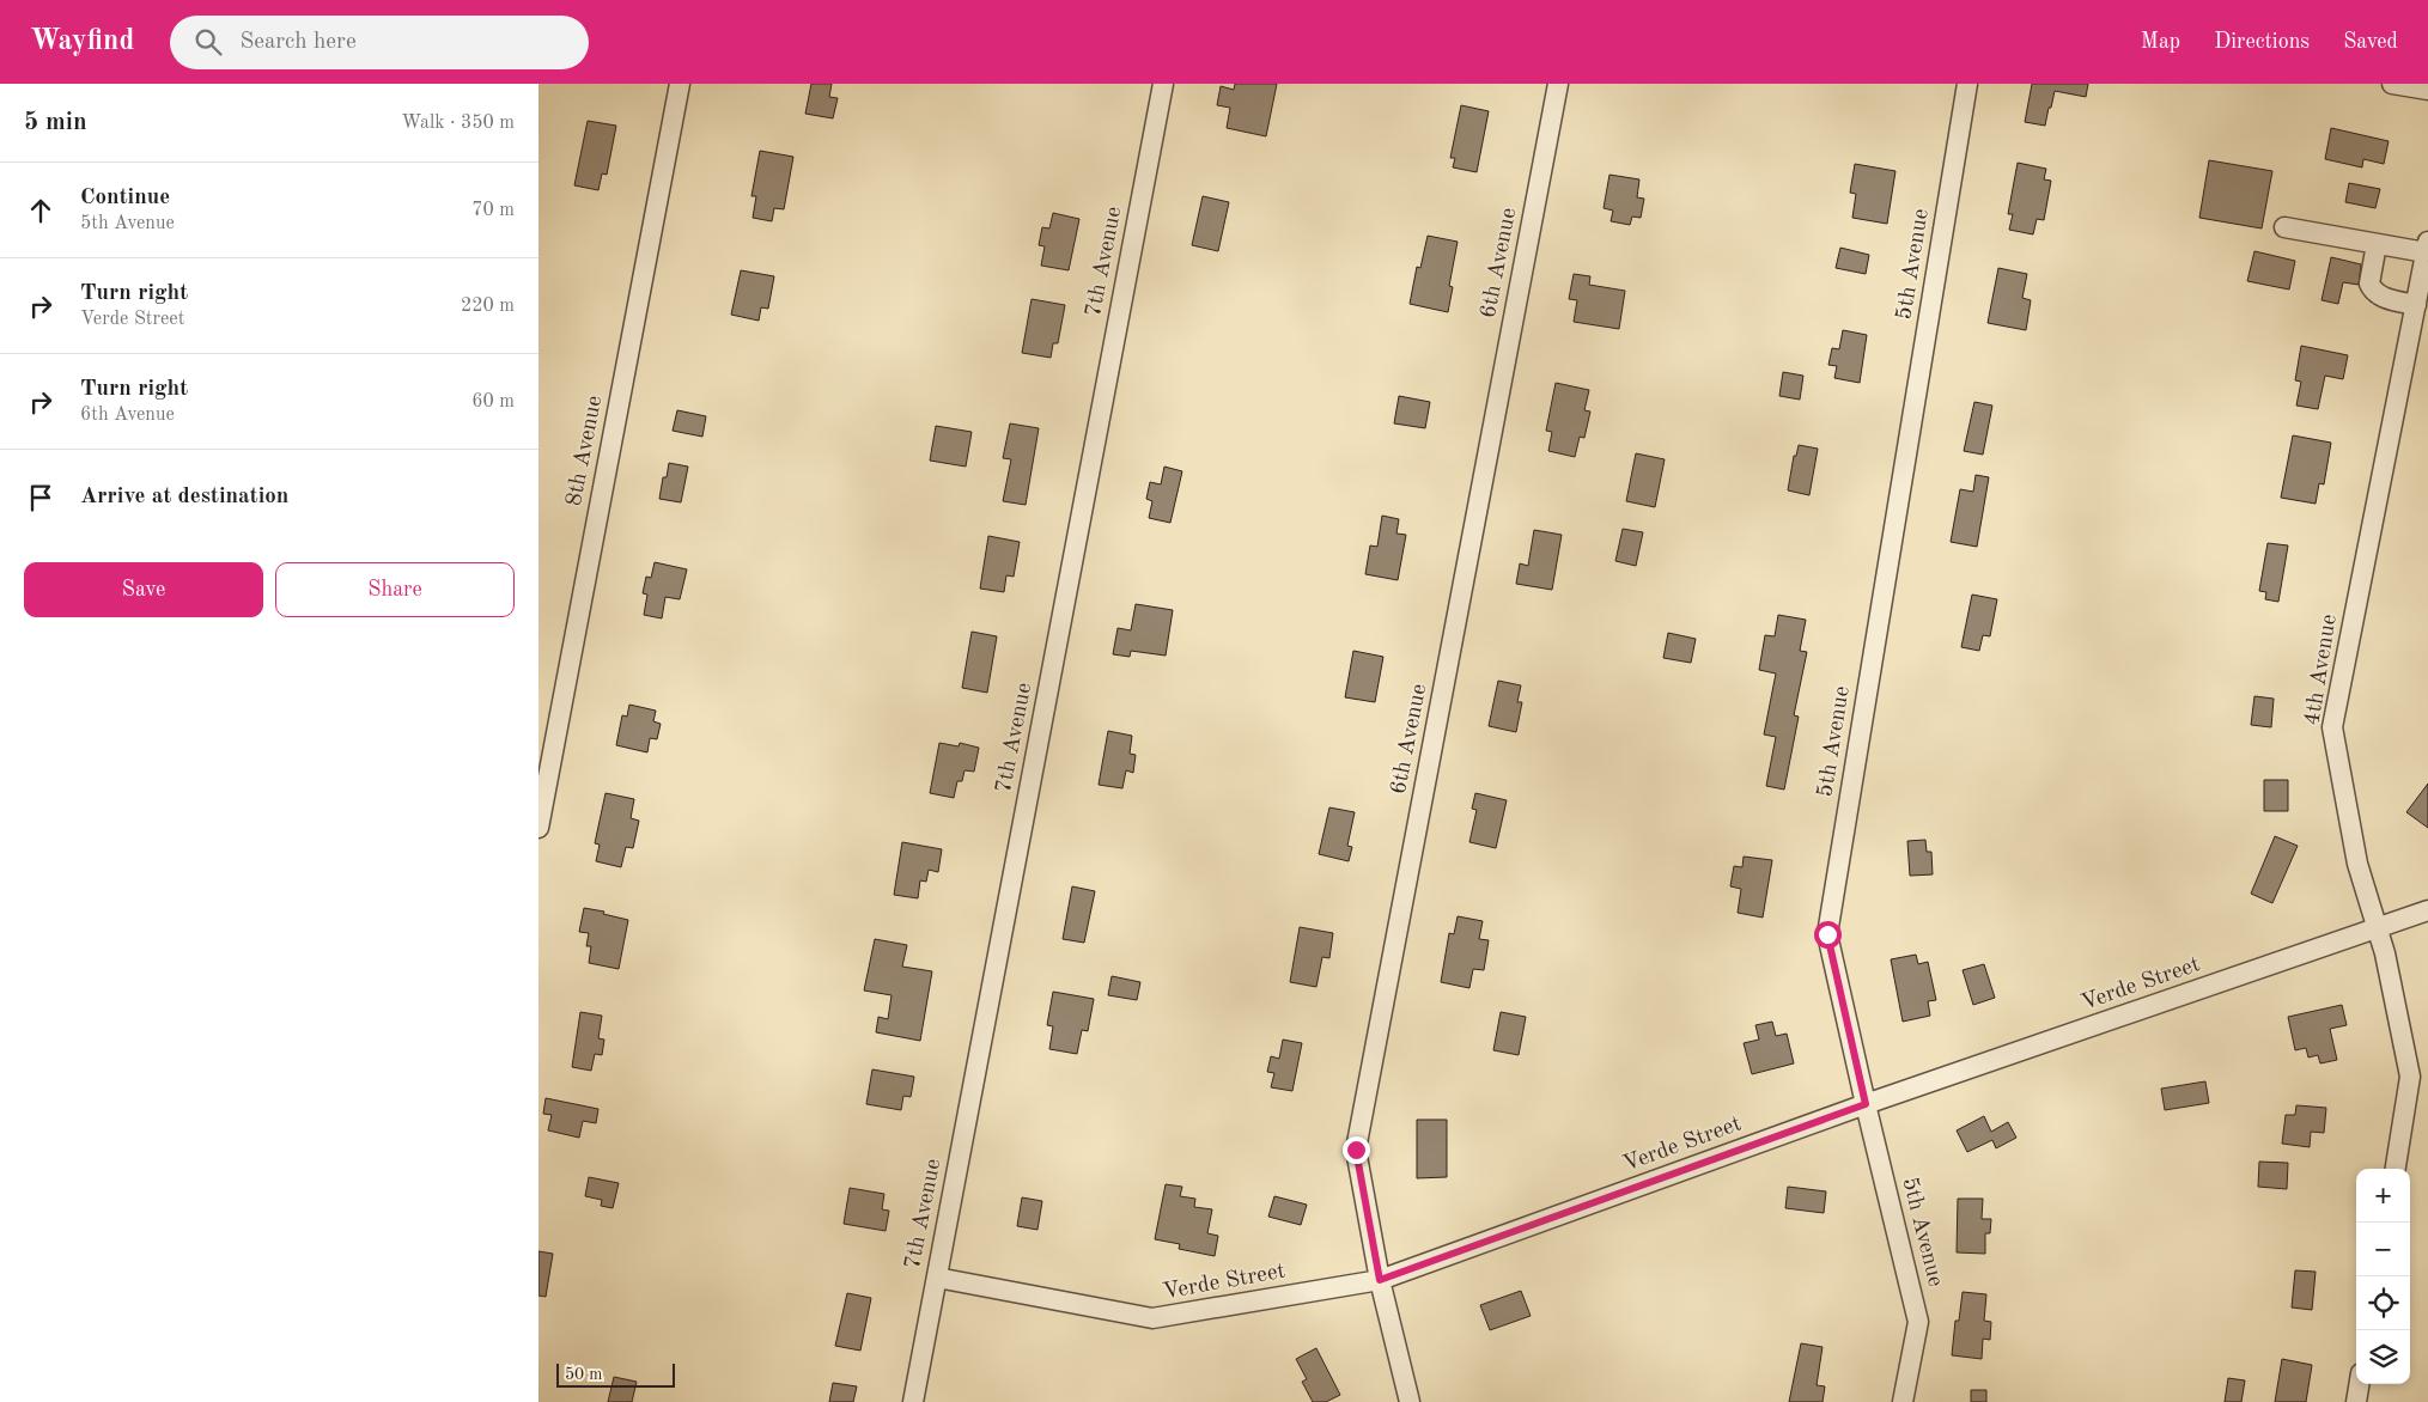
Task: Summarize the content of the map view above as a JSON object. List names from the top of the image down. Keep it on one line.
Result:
{"streets":{"street":["7th Avenue","6th Avenue","5th Avenue","8th Avenue","4th Avenue","Verde Street"]},"crossings":[["7th Avenue","Verde Street"],["6th Avenue","Verde Street"],["5th Avenue","Verde Street"],["4th Avenue","Verde Street"]],"scale_bar":"50 m","page":{"header":"Wayfind","search":"Search here","nav":["Map","Directions","Saved"],"heading":["5 min","Walk · 350 m"],"list":[["Continue","5th Avenue","70 m"],["Turn right","Verde Street","220 m"],["Turn right","6th Avenue","60 m"],"Arrive at destination"],"buttons":["Save","Share"],"map_buttons":["+","−"],"scale":"50 m"}}
